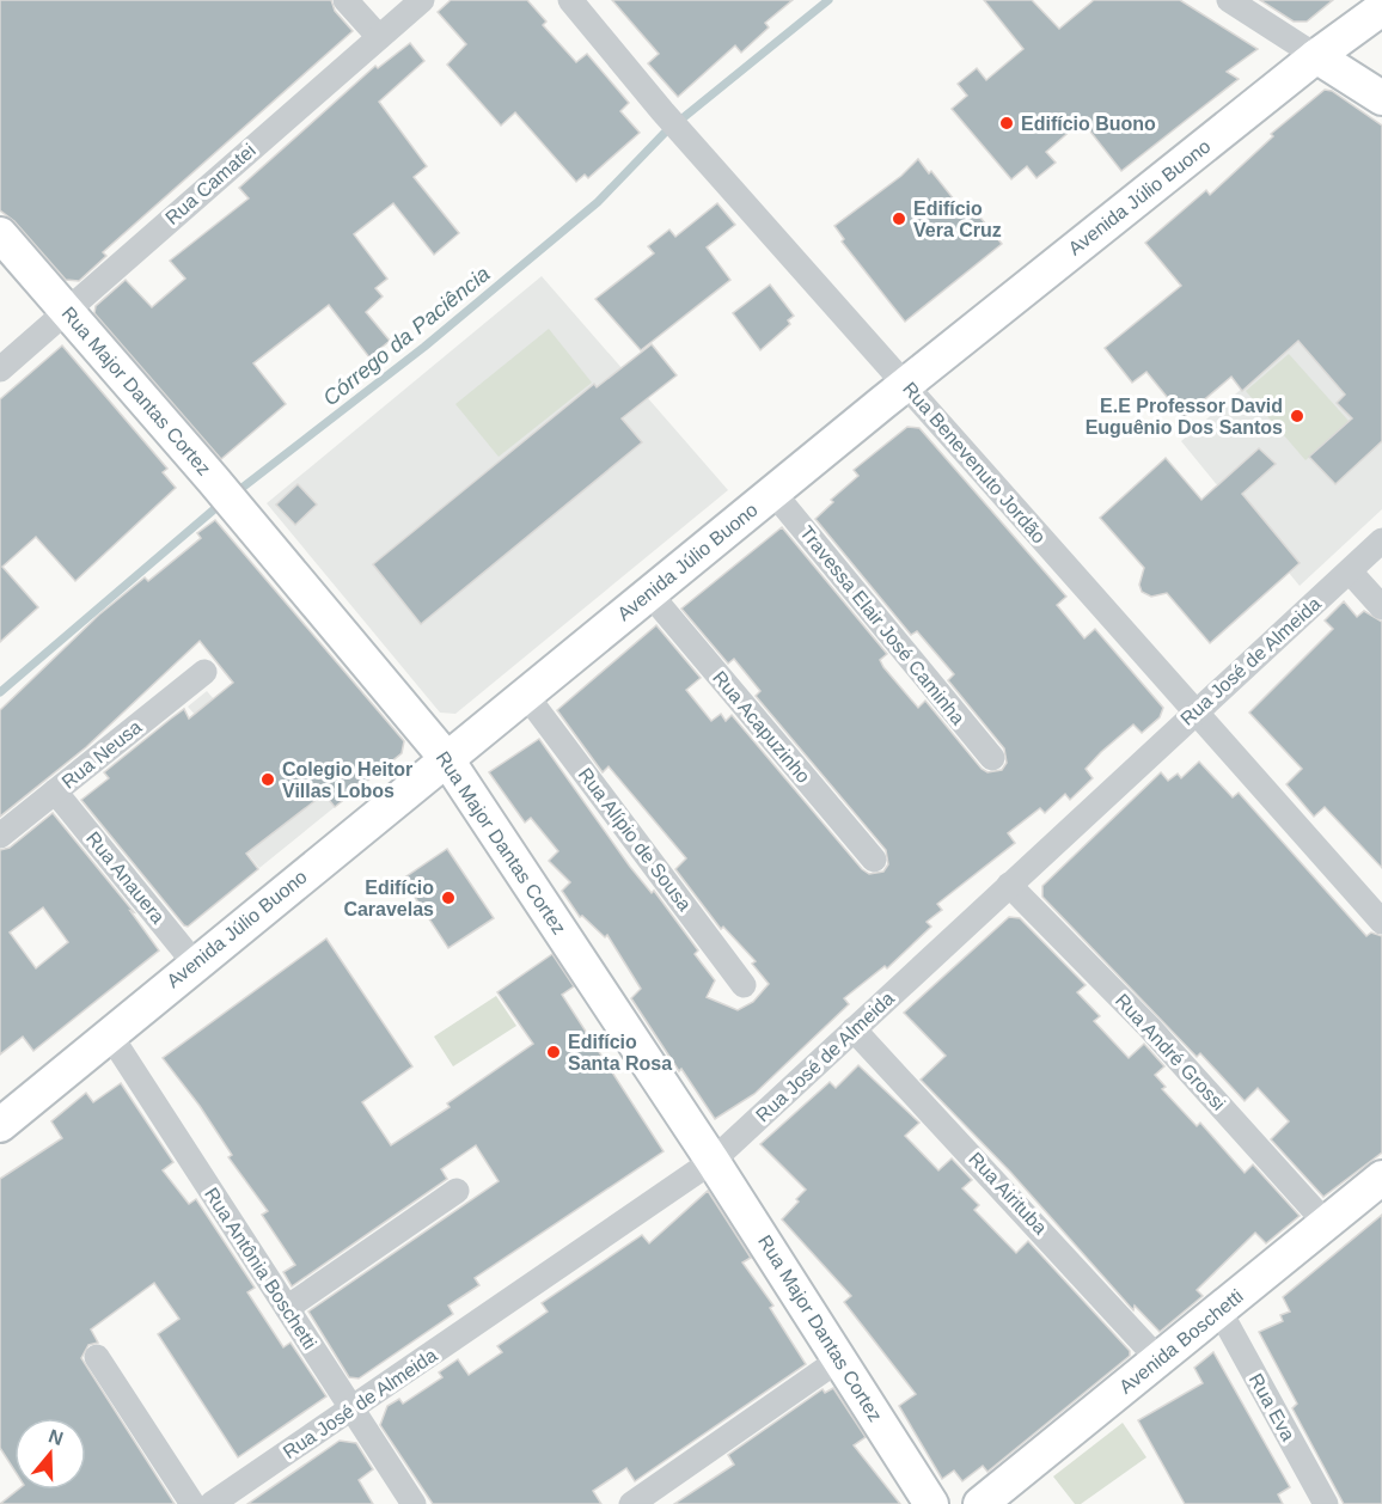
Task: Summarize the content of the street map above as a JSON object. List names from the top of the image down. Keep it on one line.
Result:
{"streets":{"street":["Rua Camatei","Avenida Júlio Buono","Rua Major Dantas Cortez","Rua Benevenuto Jordão","Travessa Elair José Caminha","Rua José de Almeida","Rua Acapuzinho","Rua Neusa","Rua Alípio de Sousa","Rua Anauera","Rua André Grossi","Rua Airituba","Rua Antônia Boschetti","Avenida Boschetti","Rua Eva"]},"crossings":[["Rua Camatei","Rua Major Dantas Cortez"],["Avenida Júlio Buono","Rua Major Dantas Cortez"],["Avenida Júlio Buono","Rua Benevenuto Jordão"],["Avenida Júlio Buono","Travessa Elair José Caminha"],["Avenida Júlio Buono","Rua Acapuzinho"],["Avenida Júlio Buono","Rua Alípio de Sousa"],["Avenida Júlio Buono","Rua Anauera"],["Avenida Júlio Buono","Rua Antônia Boschetti"],["Rua Major Dantas Cortez","Rua José de Almeida"],["Rua Benevenuto Jordão","Rua José de Almeida"],["Rua José de Almeida","Rua André Grossi"],["Rua José de Almeida","Rua Airituba"],["Rua José de Almeida","Rua Antônia Boschetti"],["Rua Neusa","Rua Anauera"],["Rua André Grossi","Avenida Boschetti"],["Rua Airituba","Avenida Boschetti"],["Avenida Boschetti","Rua Eva"]],"water":["Córrego da Paciência"],"places":["Edifício Buono","Edifício Vera Cruz","E.E Professor David Euguênio Dos Santos","Colegio Heitor Villas Lobos","Edifício Caravelas","Edifício Santa Rosa"],"north":"top"}
